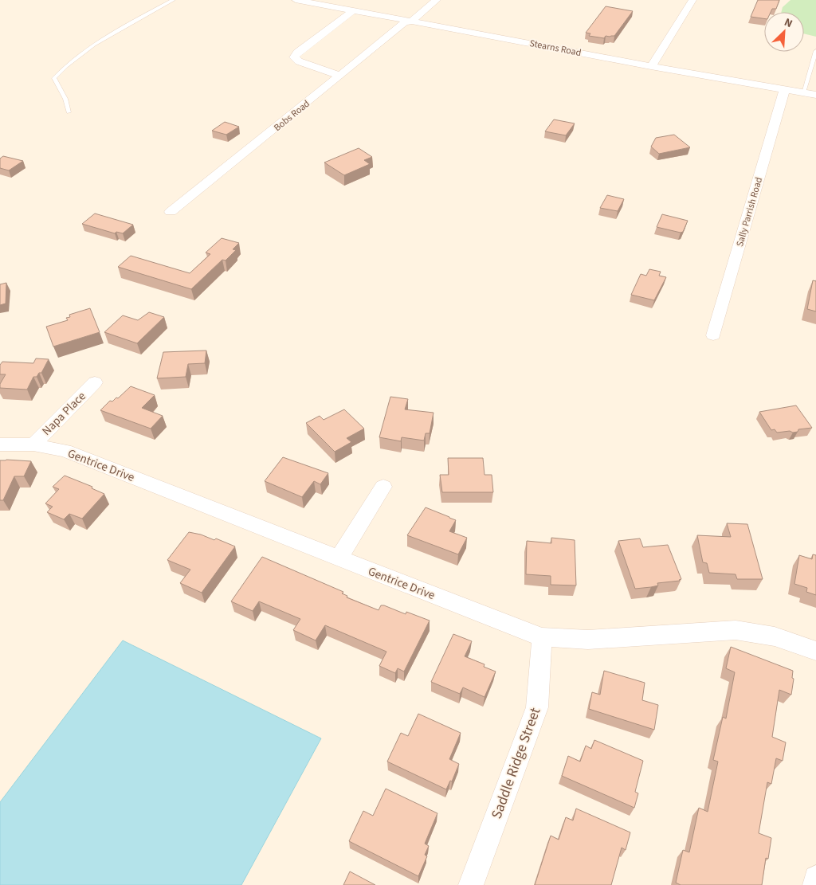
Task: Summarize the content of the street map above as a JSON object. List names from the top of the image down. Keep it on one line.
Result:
{"streets":{"street":["Stearns Road","Bobs Road","Sally Parrish Road","Napa Place","Gentrice Drive","Saddle Ridge Street"]},"crossings":[["Stearns Road","Bobs Road"],["Stearns Road","Sally Parrish Road"],["Napa Place","Gentrice Drive"],["Gentrice Drive","Saddle Ridge Street"]],"north":"top right"}
